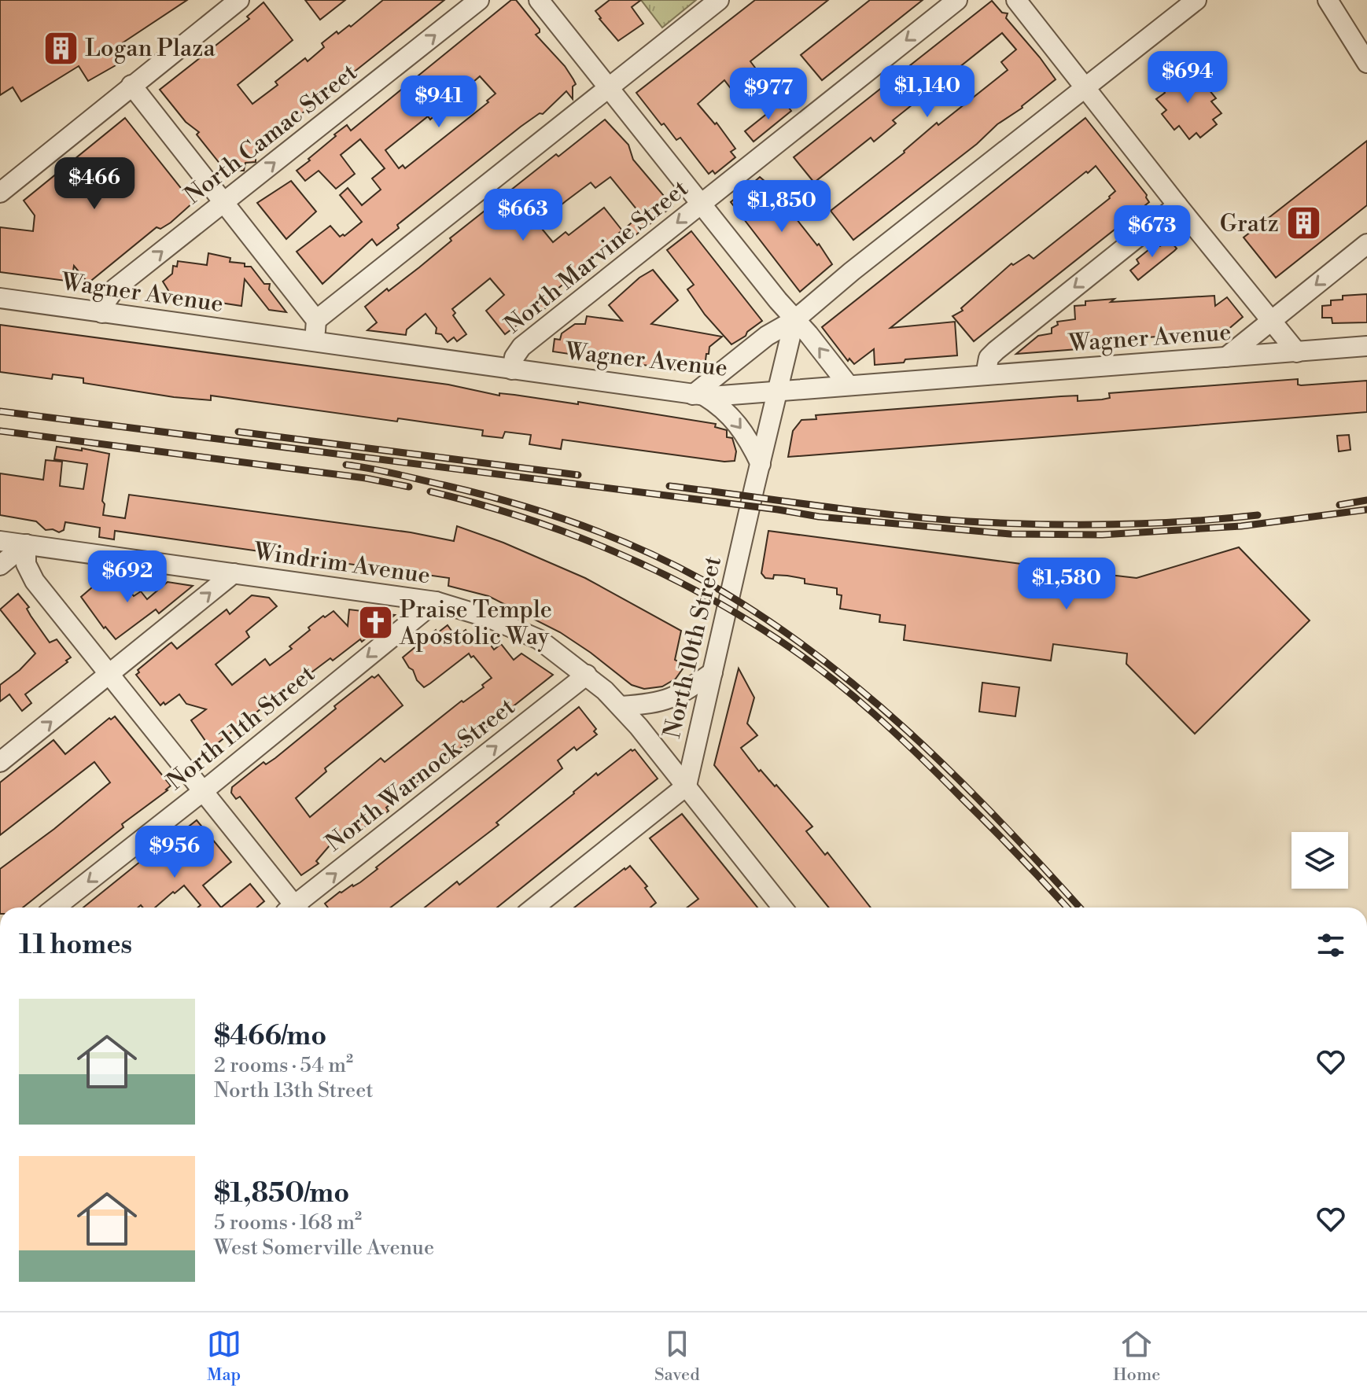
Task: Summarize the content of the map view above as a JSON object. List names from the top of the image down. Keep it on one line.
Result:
{"streets":{"street":["North Camac Street","North Marvine Street","Wagner Avenue","Windrim Avenue","North 10th Street","North 11th Street","North Warnock Street"]},"crossings":[["North Camac Street","Wagner Avenue"],["North Marvine Street","Wagner Avenue"],["Wagner Avenue","North 10th Street"],["Windrim Avenue","North 10th Street"],["Windrim Avenue","North 11th Street"],["Windrim Avenue","North Warnock Street"]],"places":{"building":["Logan Plaza","Gratz"],"church":["Praise Temple Apostolic Way"]},"page":{"price":["$694","$1,140","$977","$941","$466","$1,850","$663","$673","$692","$1,580","$956"],"heading":"11 homes","list":[{"name":"$466/mo","note":"2 rooms · 54 m² · North 13th Street"},{"name":"$1,850/mo","note":"5 rooms · 168 m² · West Somerville Avenue"}],"tabs":["Map","Saved","Home"]}}
